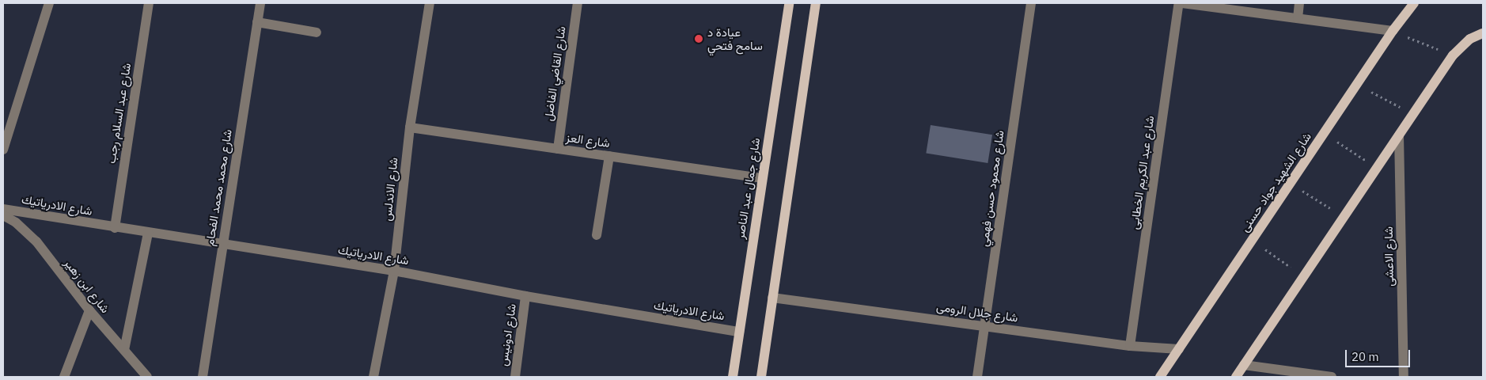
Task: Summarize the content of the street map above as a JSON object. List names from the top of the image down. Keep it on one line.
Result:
{"streets":{"main road":["شارع الشهيد جواد حسنى","شارع جمال عبد الناصر"],"street":["شارع القاضي الفاضل","شارع عبد السلام رجب","شارع العز","شارع عبد الكريم الخطابى","شارع محمد محمد الفحام","شارع محمود حسن فهمي","شارع الاندلس","شارع الادرياتيك","شارع الاعشى","شارع ابن زهير","شارع جلال الرومى","شارع ادونيس"]},"crossings":[["شارع القاضي الفاضل","شارع العز"],["شارع عبد السلام رجب","شارع الادرياتيك"],["شارع العز","شارع جمال عبد الناصر"],["شارع العز","شارع الاندلس"],["شارع عبد الكريم الخطابى","شارع جلال الرومى"],["شارع الشهيد جواد حسنى","شارع جلال الرومى"],["شارع محمد محمد الفحام","شارع الادرياتيك"],["شارع جمال عبد الناصر","شارع الادرياتيك"],["شارع محمود حسن فهمي","شارع جلال الرومى"],["شارع الاندلس","شارع الادرياتيك"],["شارع الادرياتيك","شارع ادونيس"]],"places":["عيادة د سامح فتحي"],"scale_bar":"20 m"}
